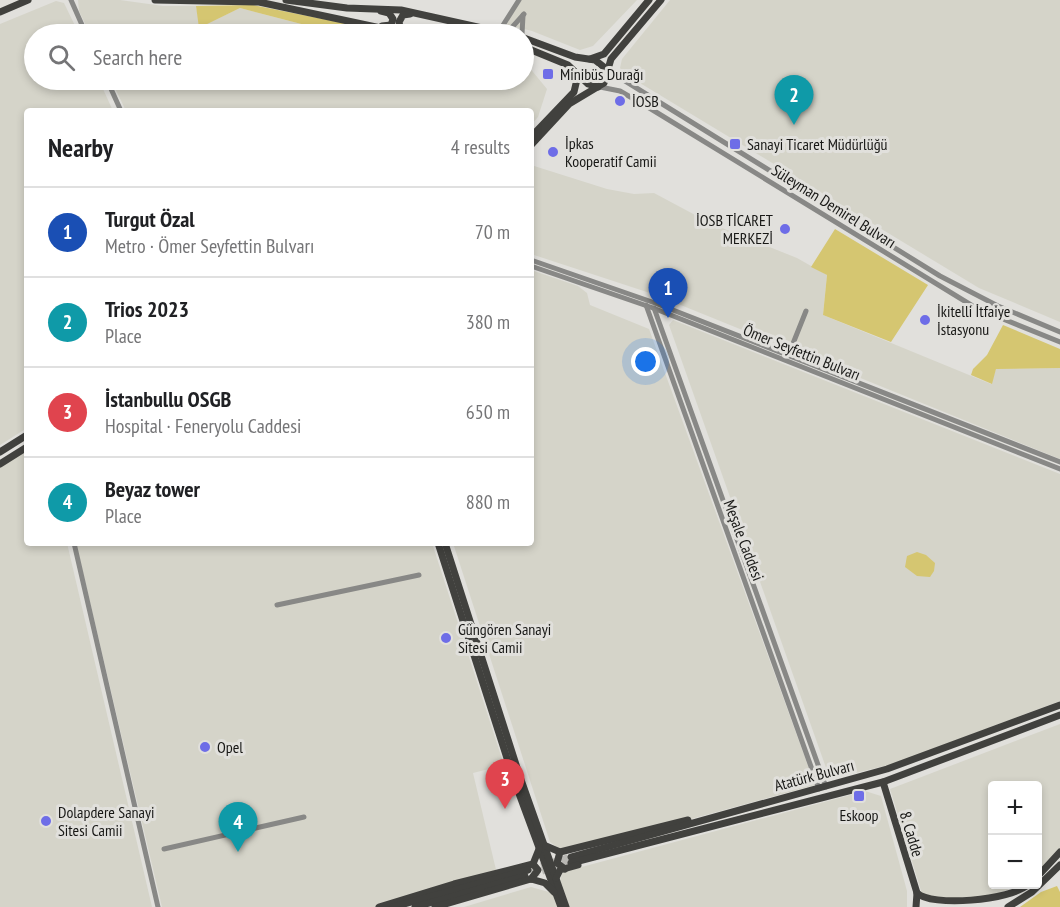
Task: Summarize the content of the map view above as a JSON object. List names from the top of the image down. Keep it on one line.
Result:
{"streets":{"main road":["Süleyman Demirel Bulvarı","Atatürk Bulvarı","8. Cadde"],"street":["Ömer Seyfettin Bulvarı","Meşale Caddesi"]},"crossings":[["Ömer Seyfettin Bulvarı","Meşale Caddesi"],["Meşale Caddesi","Atatürk Bulvarı"],["Atatürk Bulvarı","8. Cadde"]],"places":{"transit":["Minibüs Durağı","Sanayi Ticaret Müdürlüğü","Eskoop"],"other":["İOSB","İpkas Kooperatif Camii","İOSB TİCARET MERKEZİ","İkitelli İtfaiye İstasyonu","Güngören Sanayi Sitesi Camii","Opel","Dolapdere Sanayi Sitesi Camii"]},"page":{"search":"Search here","pins":["2","1","3","4"],"heading":["Nearby","4 results"],"list":[{"mark":"1","name":"Turgut Özal","note":"Metro · Ömer Seyfettin Bulvarı","value":"70 m"},{"mark":"2","name":"Trios 2023","note":"Place","value":"380 m"},{"mark":"3","name":"İstanbullu OSGB","note":"Hospital · Feneryolu Caddesi","value":"650 m"},{"mark":"4","name":"Beyaz tower","note":"Place","value":"880 m"}],"map_buttons":["+","−"]}}
